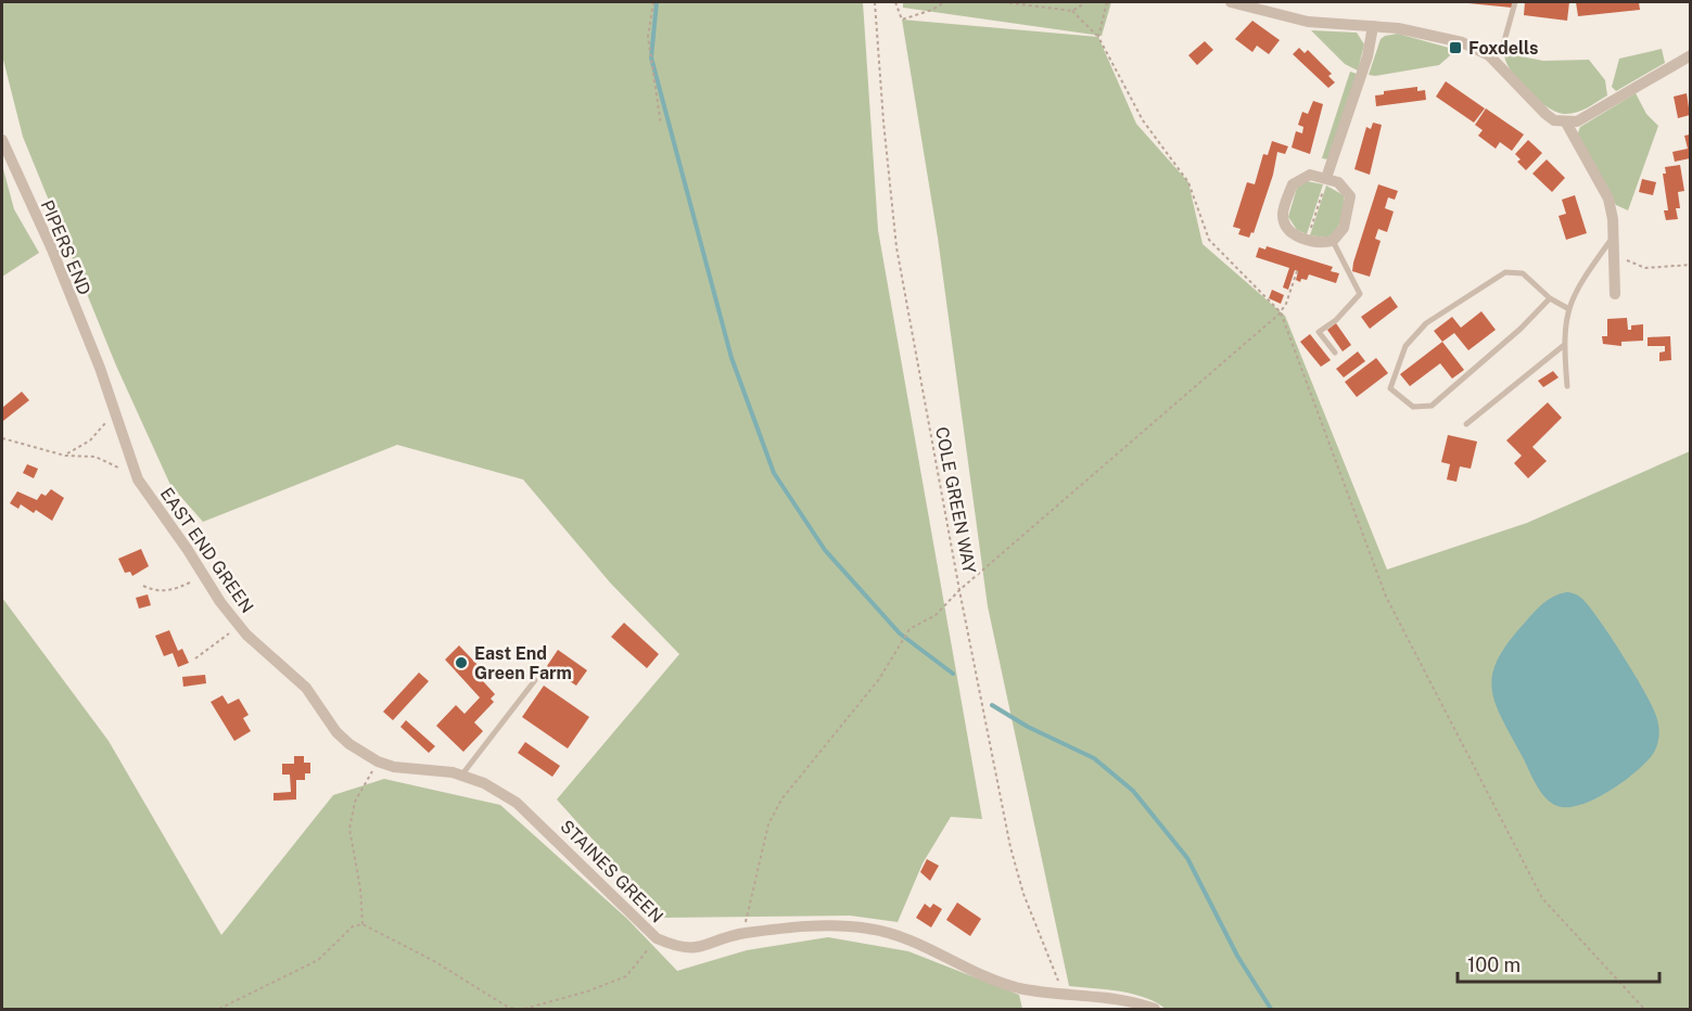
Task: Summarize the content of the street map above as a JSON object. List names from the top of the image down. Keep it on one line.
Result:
{"streets":{"street":["PIPERS END","EAST END GREEN","STAINES GREEN"],"path":["COLE GREEN WAY"]},"crossings":[["PIPERS END","EAST END GREEN"],["COLE GREEN WAY","STAINES GREEN"],["EAST END GREEN","STAINES GREEN"]],"places":{"transit":["Foxdells"],"other":["East End Green Farm"]},"scale_bar":"100 m"}
